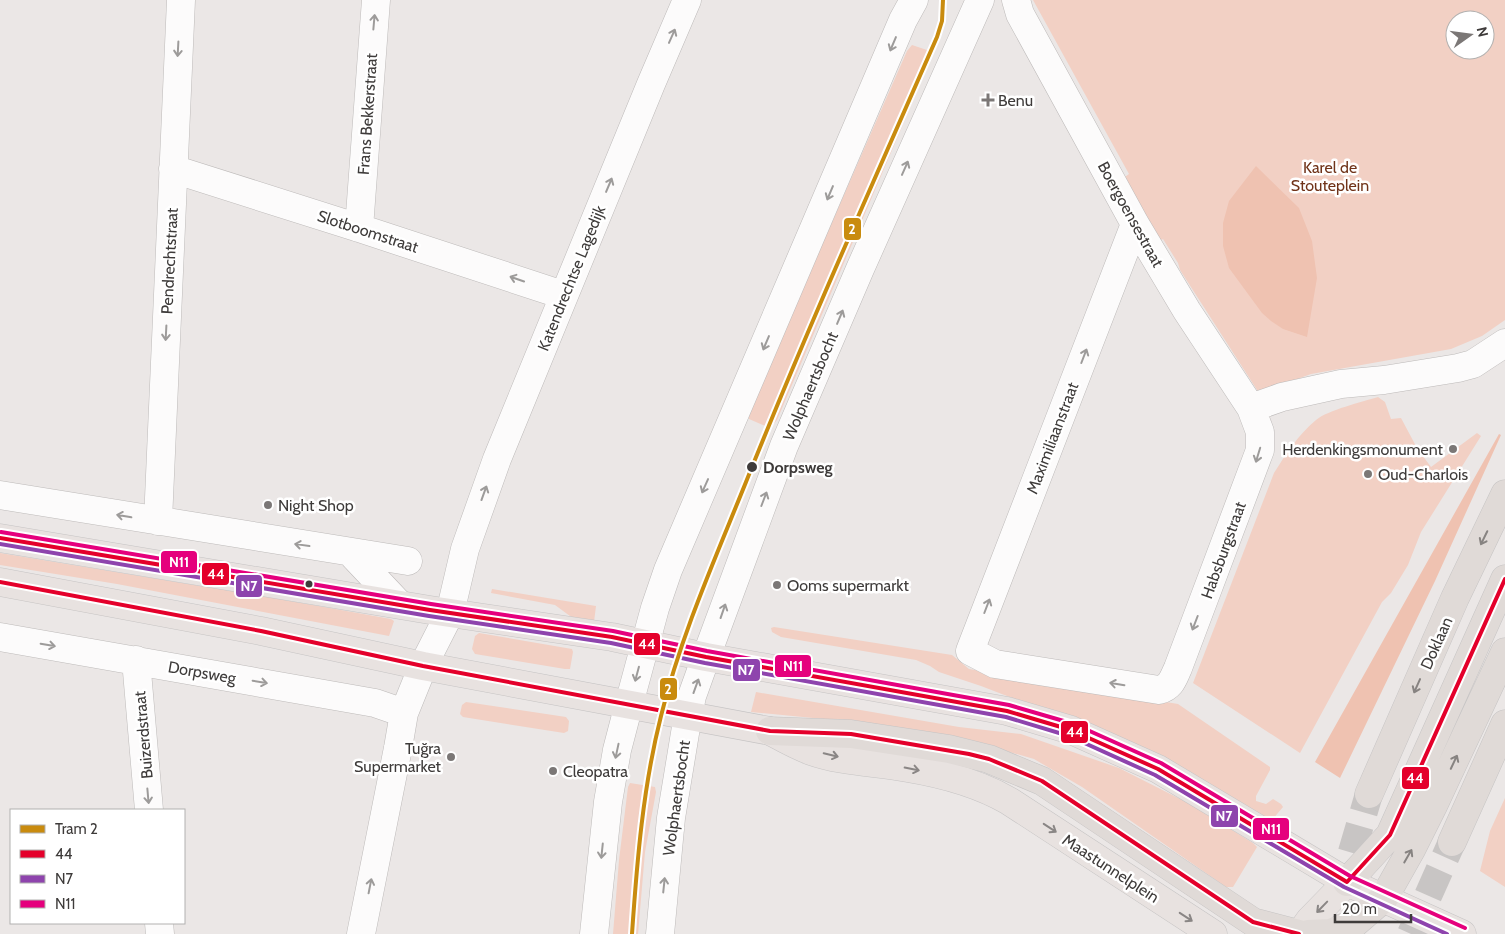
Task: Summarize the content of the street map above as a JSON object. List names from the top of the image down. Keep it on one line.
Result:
{"streets":{"highway":["Doklaan"],"main road":["Maastunnelplein"],"street":["Frans Bekkerstraat","Boergoensestraat","Slotboomstraat","Pendrechtstraat","Katendrechtse Lagedijk","Wolphaertsbocht","Maximiliaanstraat","Habsburgstraat","Dorpsweg","Buizerdstraat"]},"crossings":[["Frans Bekkerstraat","Slotboomstraat"],["Boergoensestraat","Maximiliaanstraat"],["Boergoensestraat","Habsburgstraat"],["Slotboomstraat","Pendrechtstraat"],["Slotboomstraat","Katendrechtse Lagedijk"],["Katendrechtse Lagedijk","Dorpsweg"],["Maximiliaanstraat","Habsburgstraat"],["Dorpsweg","Buizerdstraat"]],"one_way":["Frans Bekkerstraat","Slotboomstraat","Pendrechtstraat","Habsburgstraat","Buizerdstraat"],"parks":["Karel de Stouteplein"],"places":{"health":["Benu"],"other":["Herdenkingsmonument","Dorpsweg","Oud-Charlois","Night Shop","Ooms supermarkt","Tuğra Supermarket","Cleopatra"]},"lines":["tram line 2","transit line N11","transit line 44","transit line N7"],"legend":["Tram 2","44","N7","N11"],"scale_bar":"20 m","north":"right"}
